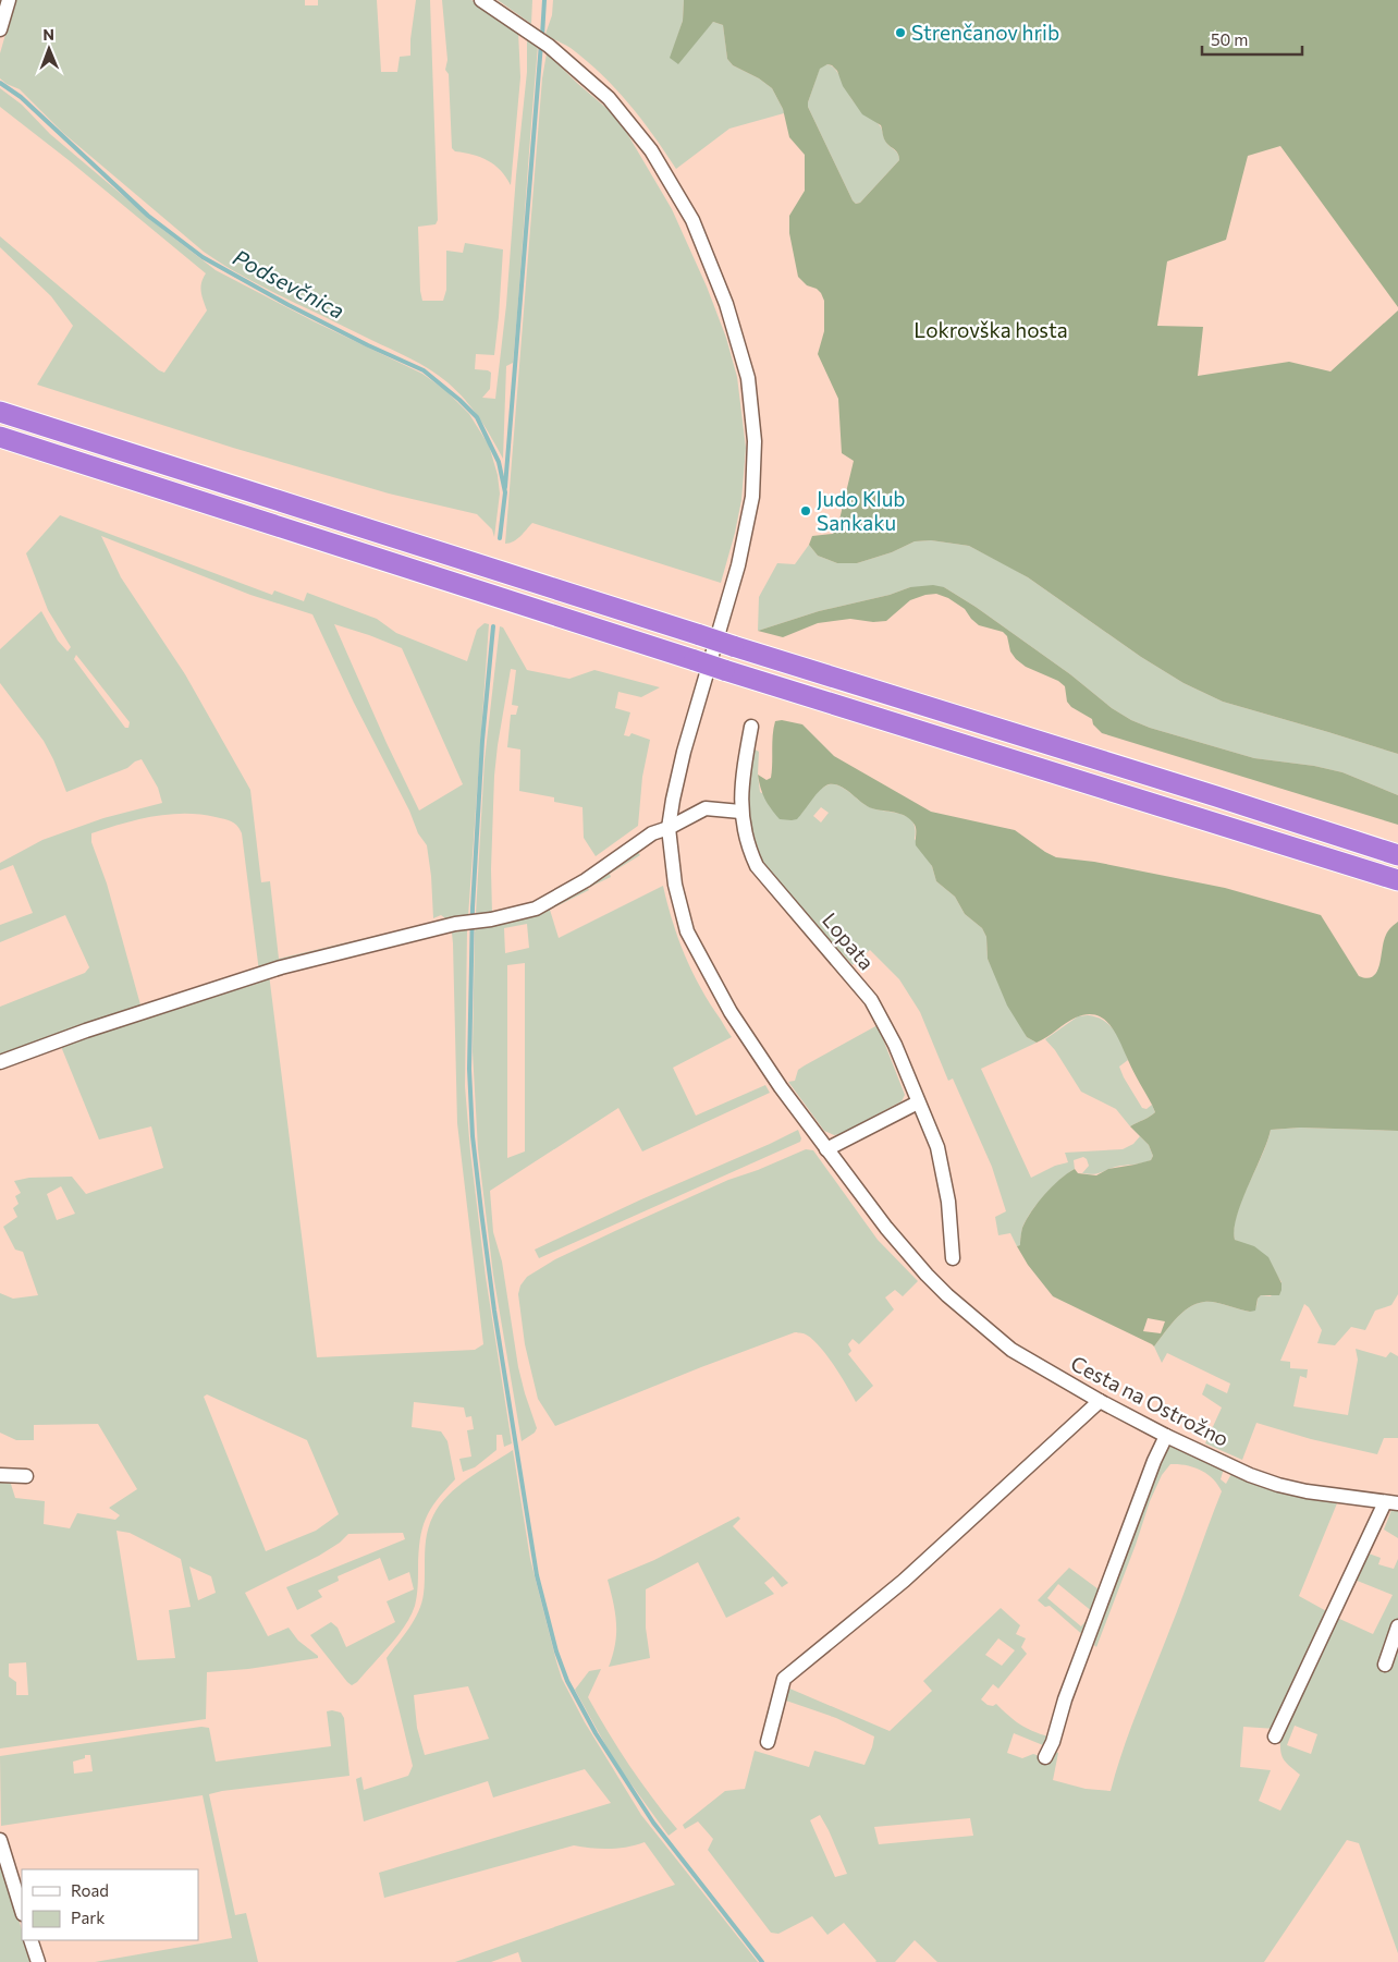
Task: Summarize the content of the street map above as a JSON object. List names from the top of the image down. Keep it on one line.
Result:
{"streets":{"street":["Lopata","Cesta na Ostrožno"]},"water":["Podsevčnica"],"parks":["Lokrovška hosta"],"places":["Strenčanov hrib","Judo Klub Sankaku"],"legend":["Road","Park"],"scale_bar":"50 m","north":"top"}
